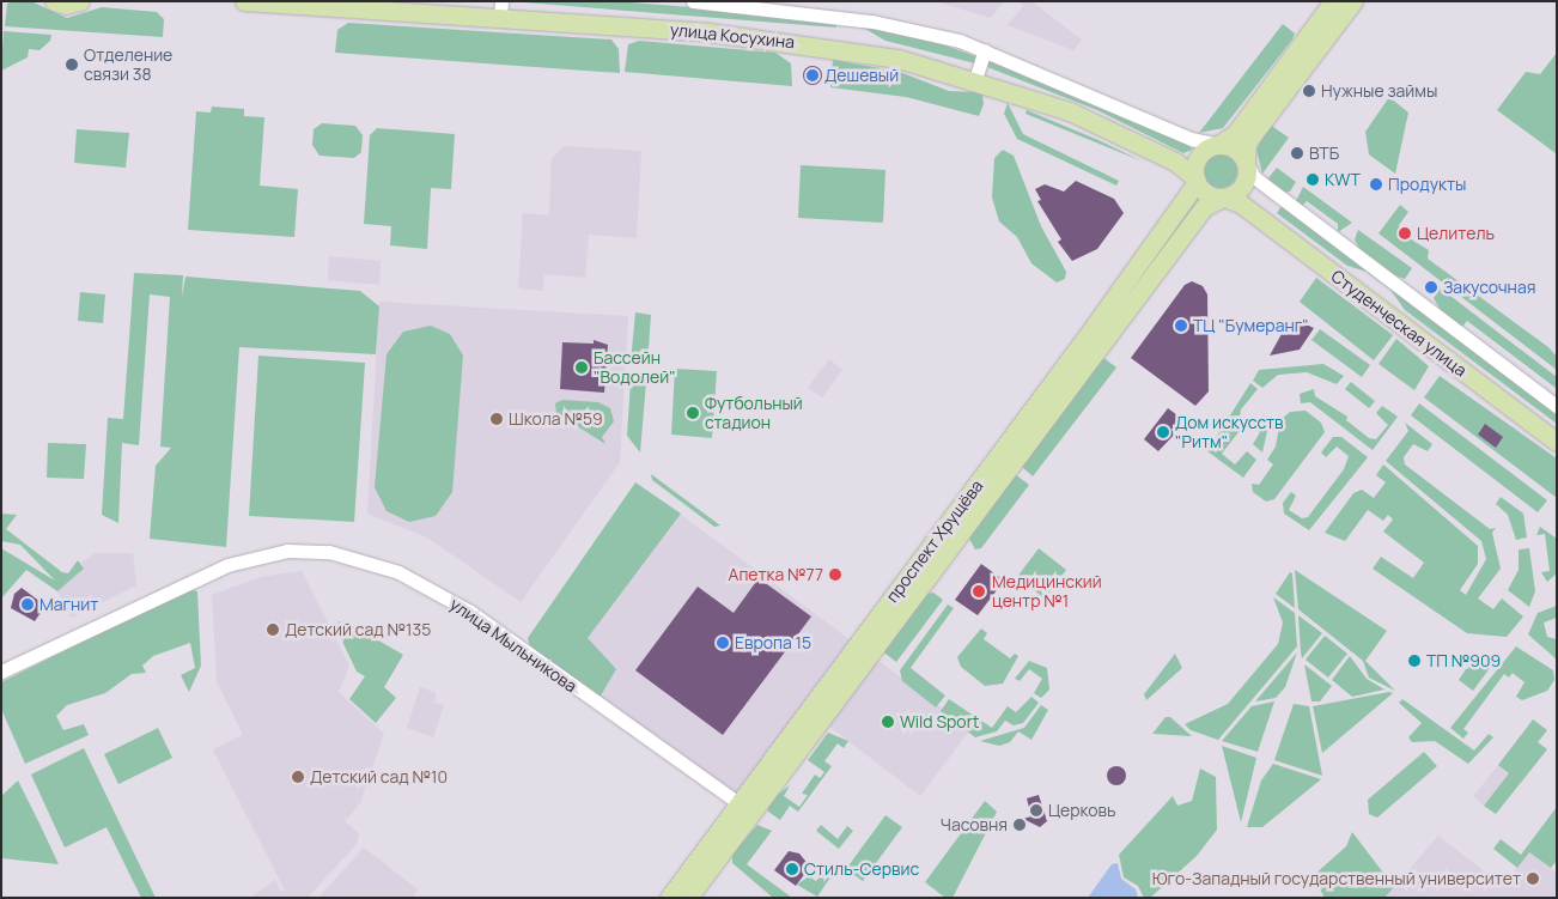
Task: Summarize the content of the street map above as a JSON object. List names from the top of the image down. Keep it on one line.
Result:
{"streets":{"main road":["улица Косухина","Студенческая улица","проспект Хрущёва"],"street":["улица Мыльникова"]},"crossings":[["улица Косухина","Студенческая улица"],["улица Косухина","проспект Хрущёва"],["Студенческая улица","проспект Хрущёва"],["проспект Хрущёва","улица Мыльникова"]],"places":["Отделение связи 38","Дешевый","Нужные займы","ВТБ","KWT","Продукты","Целитель","Закусочная","ТЦ \"Бумеранг\"","Бассейн \"Водолей\"","Футбольный стадион","Школа №59","Дом искусств \"Ритм\"","Апетка №77","Медицинский центр №1","Магнит","Детский сад №135","Европа 15","ТП №909","Wild Sport","Детский сад №10","Церковь","Часовня","Стиль-Сервис","Юго-Западный государственный университет"]}
